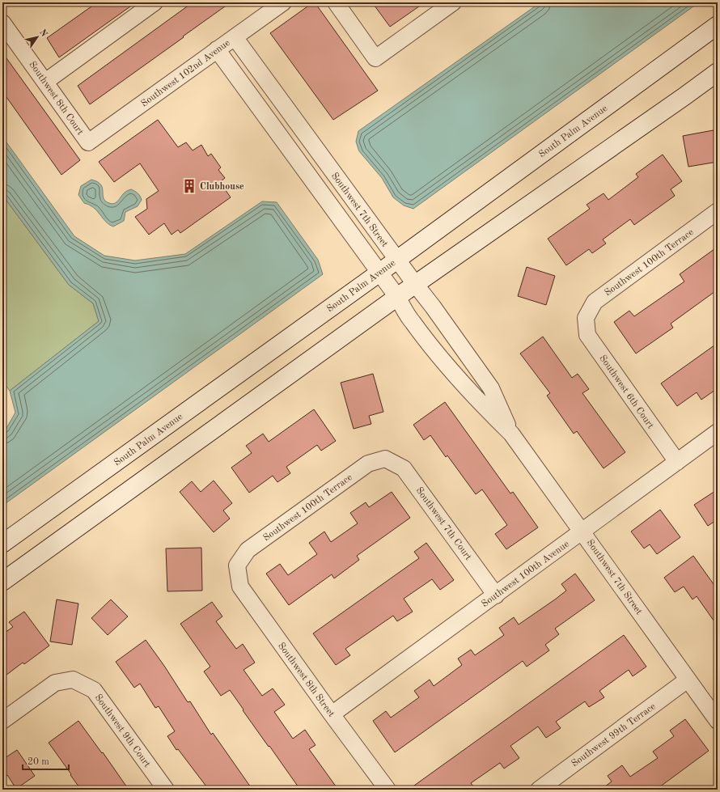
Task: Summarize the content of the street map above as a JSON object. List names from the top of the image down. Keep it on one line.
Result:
{"streets":{"main road":["South Palm Avenue"],"street":["Southwest 102nd Avenue","Southwest 8th Court","Southwest 7th Street","Southwest 100th Terrace","Southwest 6th Court","Southwest 7th Court","Southwest 100th Avenue","Southwest 8th Street","Southwest 9th Court","Southwest 99th Terrace"]},"crossings":[["Southwest 102nd Avenue","Southwest 8th Court"],["Southwest 102nd Avenue","Southwest 7th Street"],["South Palm Avenue","Southwest 7th Street"],["Southwest 7th Street","Southwest 100th Avenue"],["Southwest 7th Street","Southwest 99th Terrace"],["Southwest 100th Terrace","Southwest 6th Court"],["Southwest 100th Terrace","Southwest 7th Court"],["Southwest 100th Terrace","Southwest 8th Street"],["Southwest 6th Court","Southwest 100th Avenue"],["Southwest 7th Court","Southwest 100th Avenue"],["Southwest 100th Avenue","Southwest 8th Street"]],"places":{"building":["Clubhouse"]},"scale_bar":"20 m","north":"top right"}
